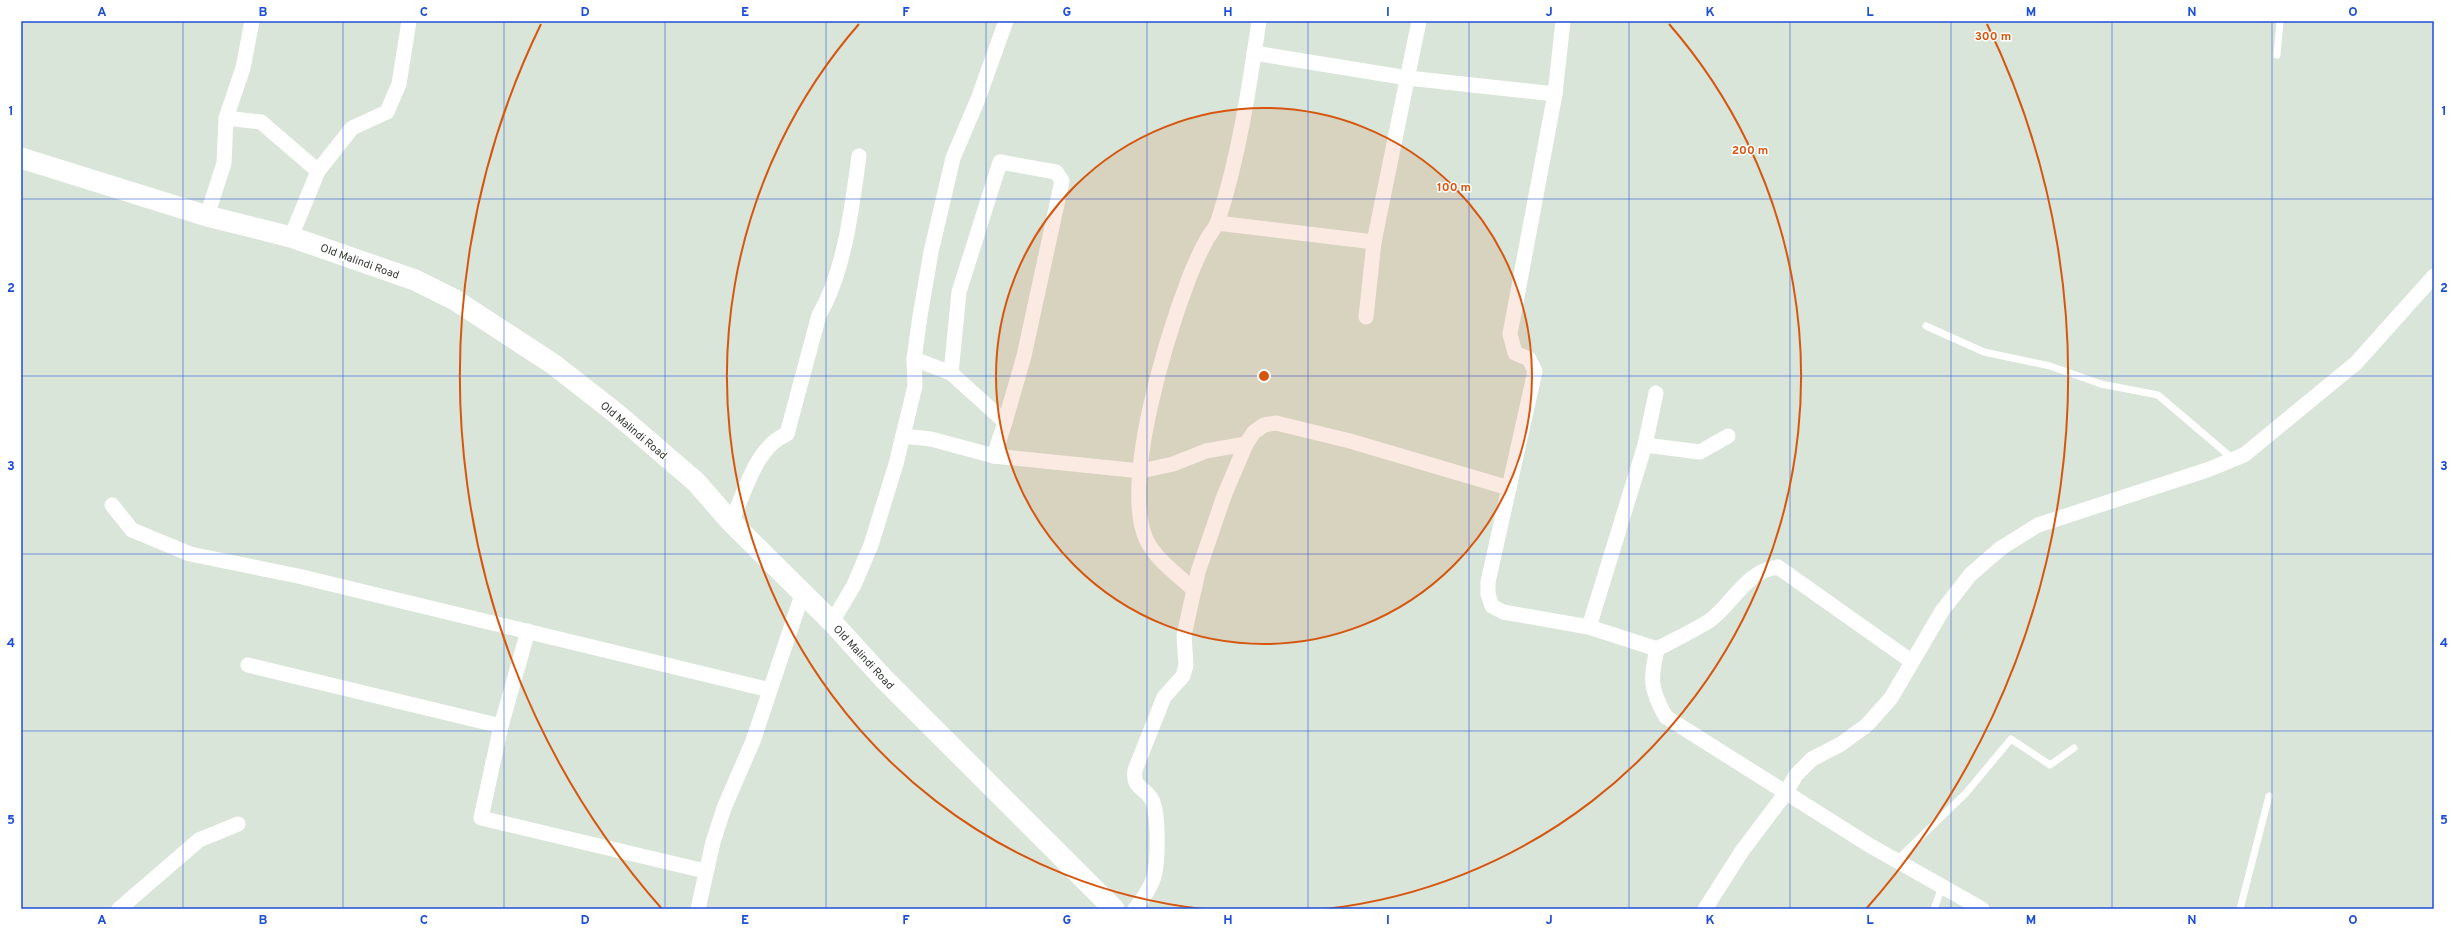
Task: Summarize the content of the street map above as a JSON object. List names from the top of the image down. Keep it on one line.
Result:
{"streets":{"main road":["Old Malindi Road"]},"grid":{"columns":["A","B","C","D","E","F","G","H","I","J","K","L","M","N","O"],"rows":["1","2","3","4","5"]},"rings":["300 m","200 m","100 m"]}
